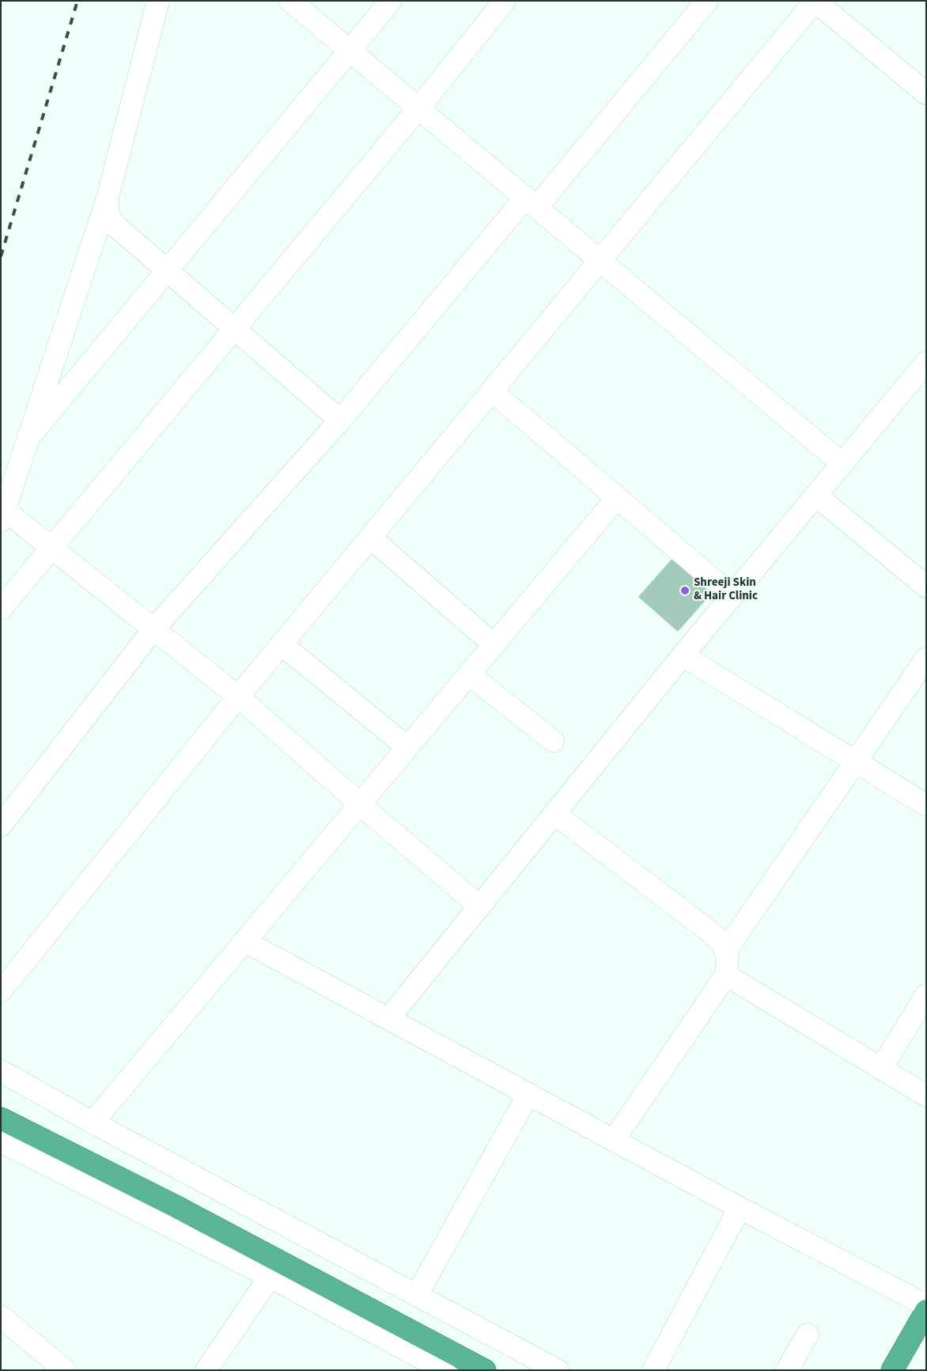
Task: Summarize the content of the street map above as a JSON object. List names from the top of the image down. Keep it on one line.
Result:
{"places":["Shreeji Skin & Hair Clinic"]}
